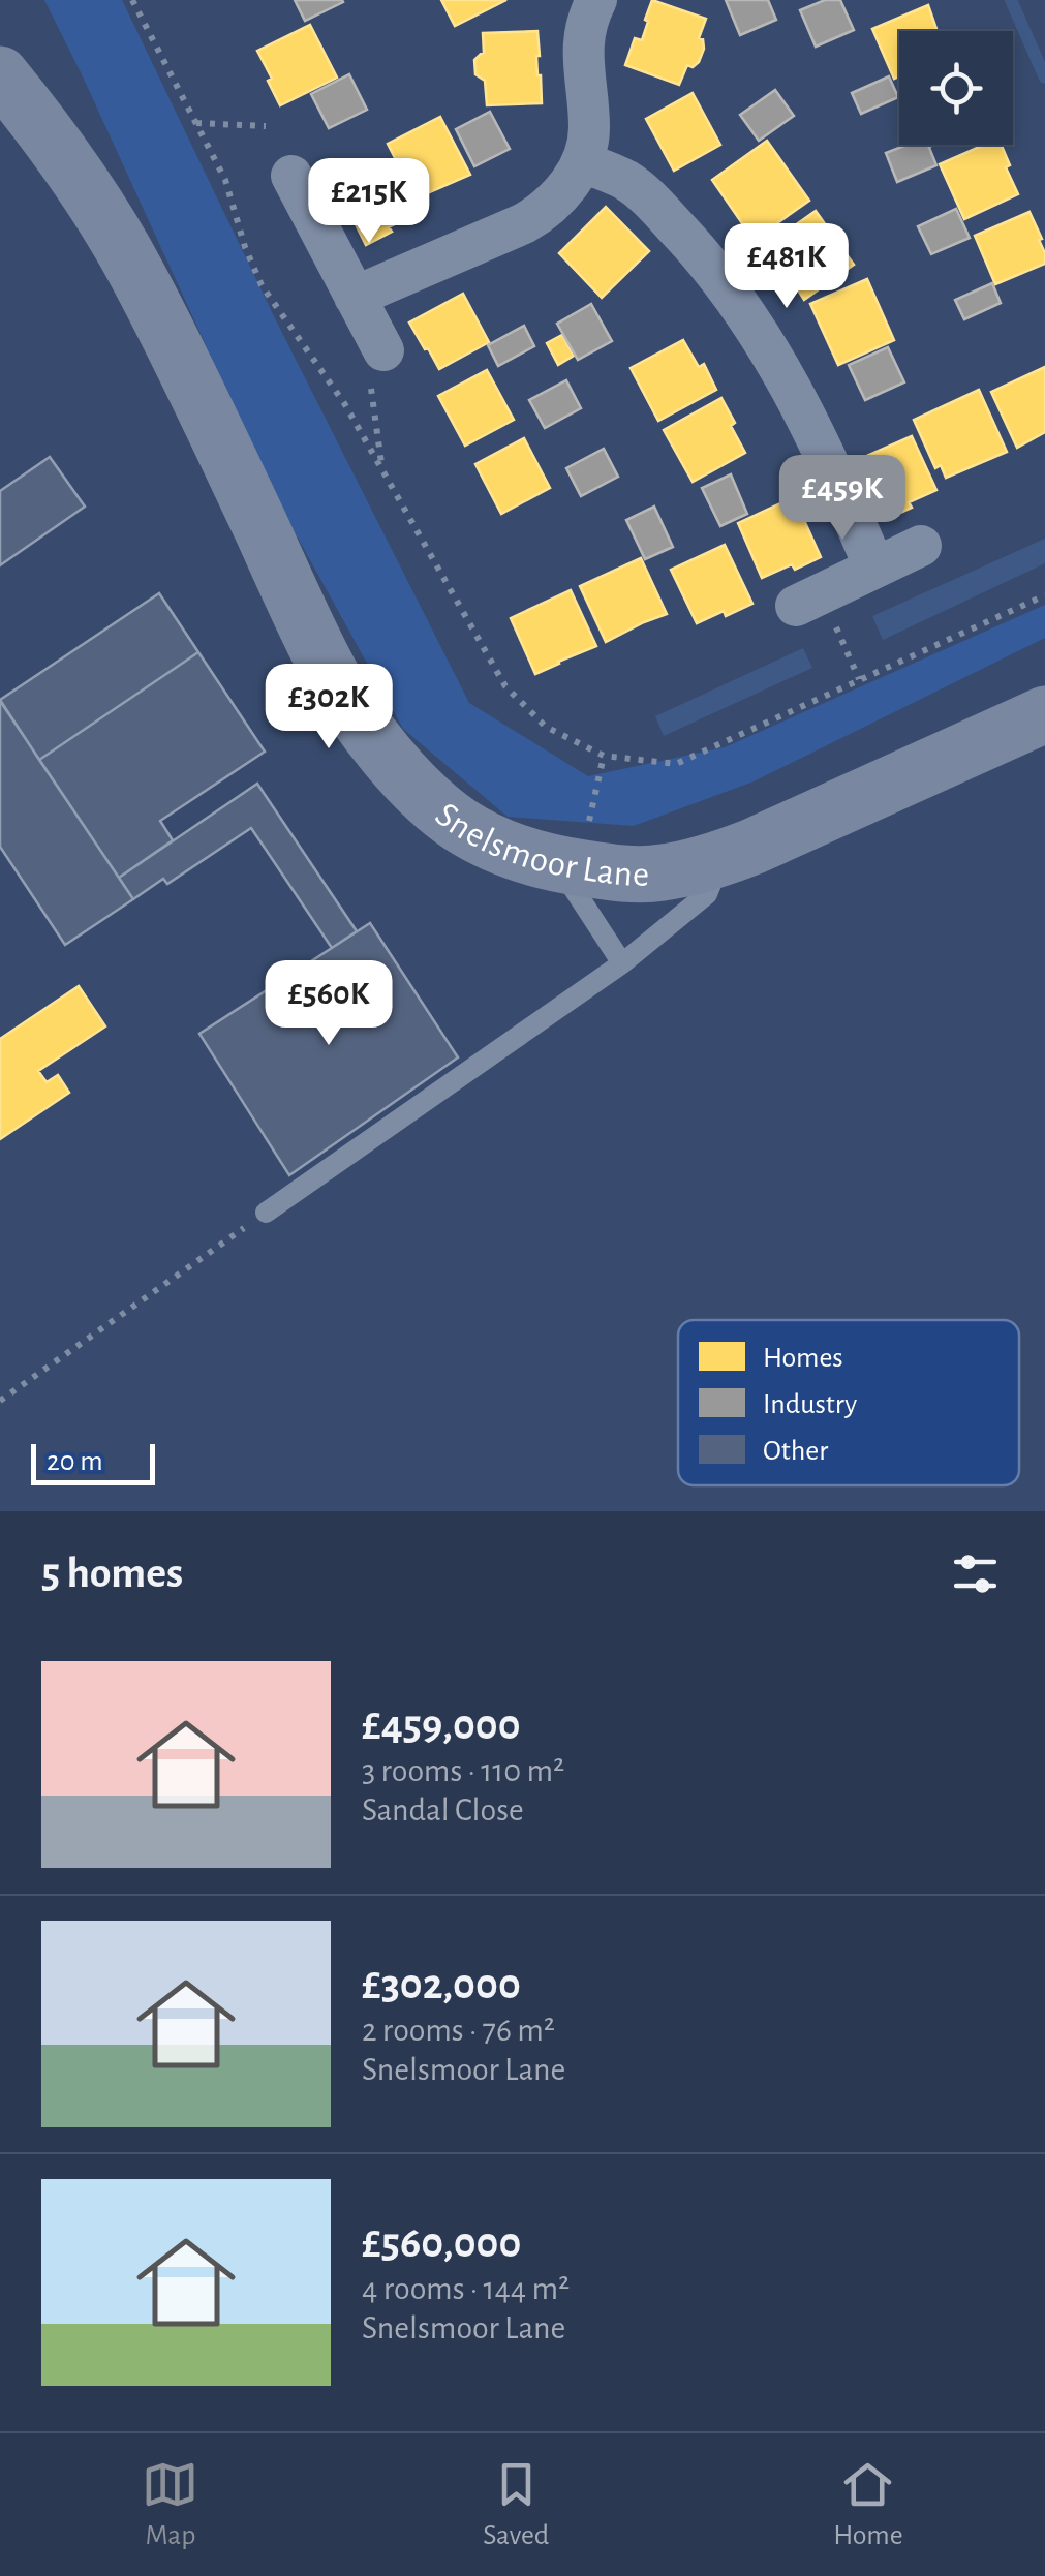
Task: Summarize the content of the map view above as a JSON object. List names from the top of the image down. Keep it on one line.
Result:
{"streets":{"street":["Snelsmoor Lane"]},"legend":["Homes","Industry","Other"],"scale_bar":"20 m","page":{"price":["£215K","£481K","£459K","£302K","£560K"],"scale":"20 m","heading":"5 homes","list":[{"name":"£459,000","note":"3 rooms · 110 m² · Sandal Close"},{"name":"£302,000","note":"2 rooms · 76 m² · Snelsmoor Lane"},{"name":"£560,000","note":"4 rooms · 144 m² · Snelsmoor Lane"}],"tabs":["Map","Saved","Home"]}}
